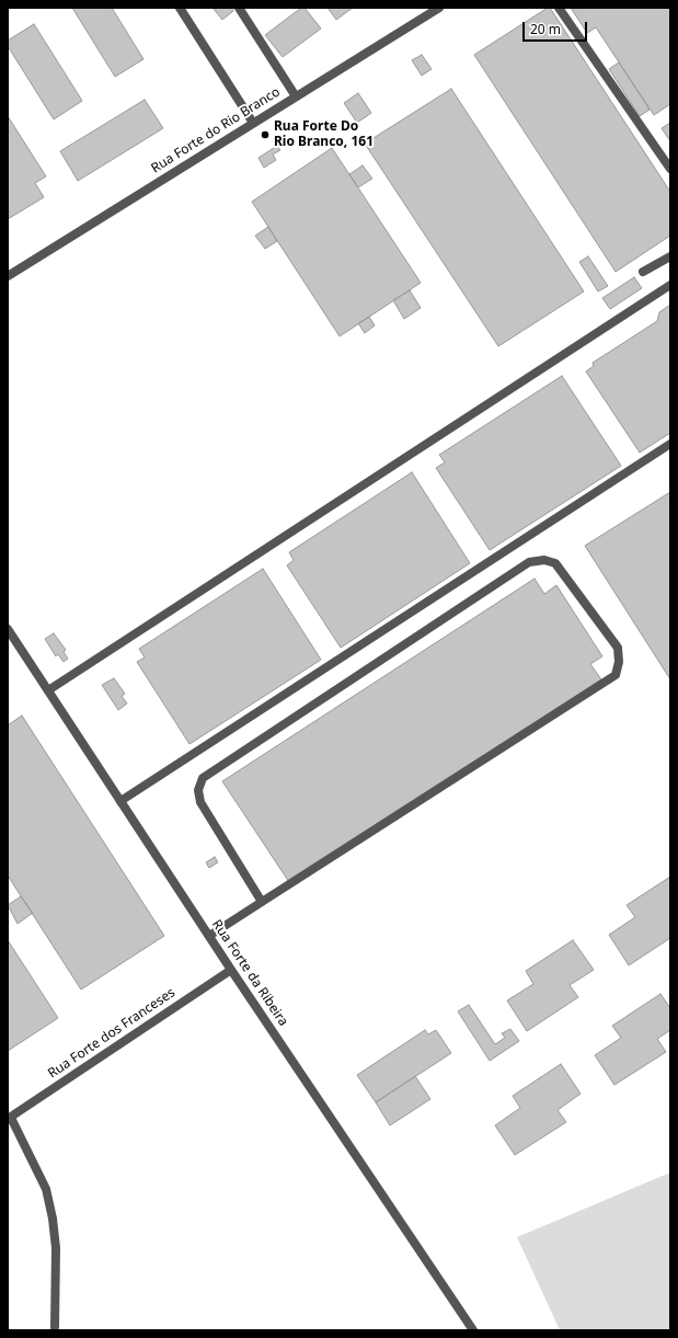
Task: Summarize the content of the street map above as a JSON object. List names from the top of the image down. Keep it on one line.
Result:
{"streets":{"street":["Rua Forte do Rio Branco","Rua Forte da Ribeira","Rua Forte dos Franceses"]},"crossings":[["Rua Forte da Ribeira","Rua Forte dos Franceses"]],"places":["Rua Forte Do Rio Branco, 161"],"scale_bar":"20 m"}
